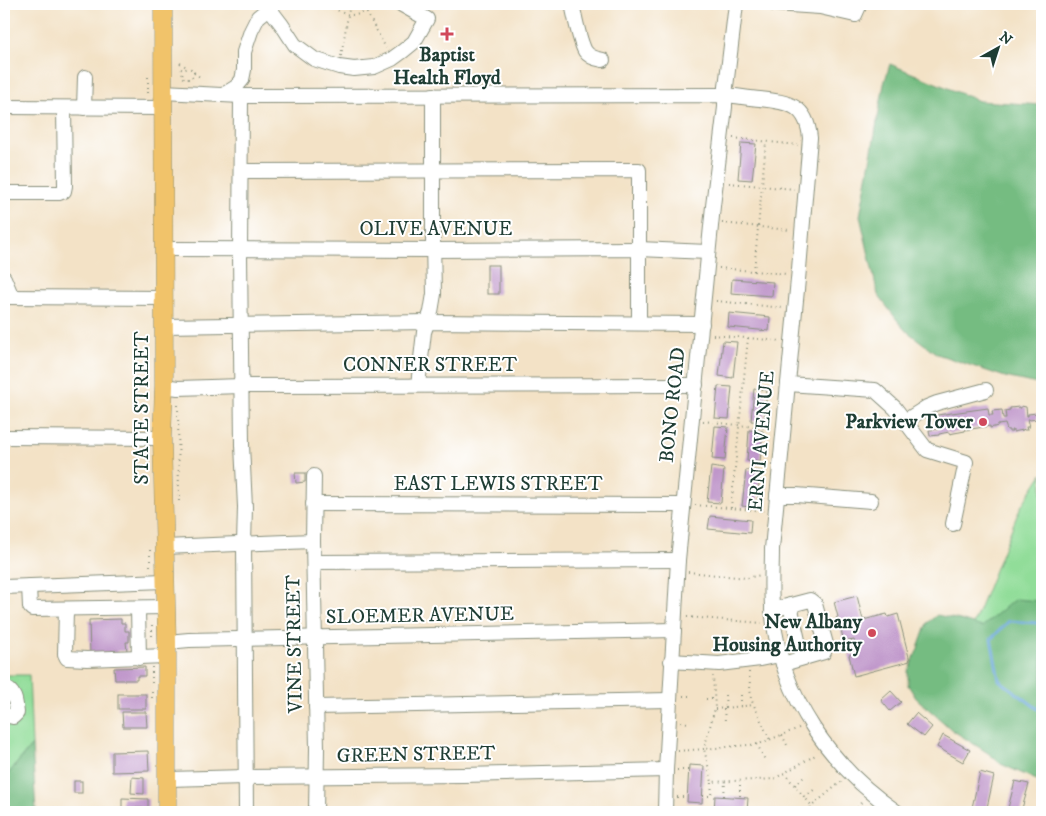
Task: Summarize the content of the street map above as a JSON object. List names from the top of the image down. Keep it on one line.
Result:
{"streets":{"main road":["STATE STREET"],"street":["OLIVE AVENUE","CONNER STREET","BONO ROAD","ERNI AVENUE","EAST LEWIS STREET","SLOEMER AVENUE","VINE STREET","GREEN STREET"]},"crossings":[["OLIVE AVENUE","BONO ROAD"],["OLIVE AVENUE","STATE STREET"],["CONNER STREET","BONO ROAD"],["CONNER STREET","STATE STREET"],["BONO ROAD","ERNI AVENUE"],["BONO ROAD","EAST LEWIS STREET"],["BONO ROAD","SLOEMER AVENUE"],["BONO ROAD","GREEN STREET"],["STATE STREET","ERNI AVENUE"],["STATE STREET","SLOEMER AVENUE"],["STATE STREET","GREEN STREET"],["EAST LEWIS STREET","VINE STREET"],["SLOEMER AVENUE","VINE STREET"],["VINE STREET","GREEN STREET"]],"places":{"health":["Baptist Health Floyd"],"other":["Parkview Tower","New Albany Housing Authority"]},"north":"top right"}
